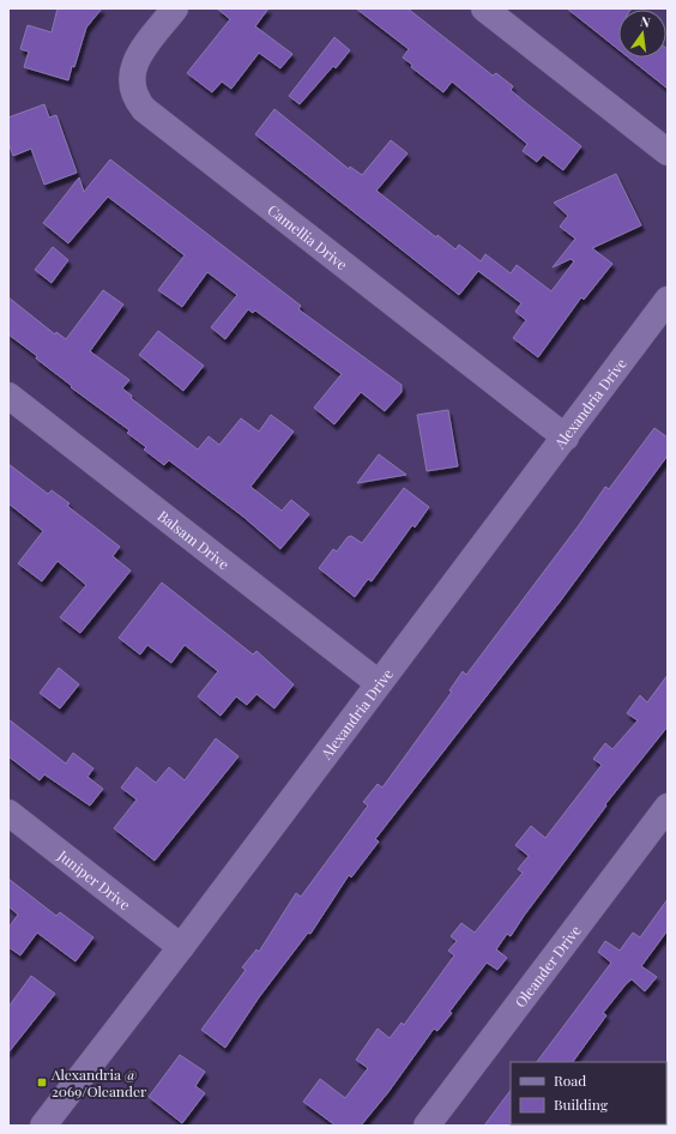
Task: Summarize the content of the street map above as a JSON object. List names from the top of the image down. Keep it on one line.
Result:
{"streets":{"street":["Camellia Drive","Alexandria Drive","Balsam Drive","Juniper Drive","Oleander Drive"]},"crossings":[["Camellia Drive","Alexandria Drive"],["Alexandria Drive","Balsam Drive"],["Alexandria Drive","Juniper Drive"]],"places":{"transit":["Alexandria @ 2069/Oleander"]},"legend":["Road","Building"],"north":"top"}
